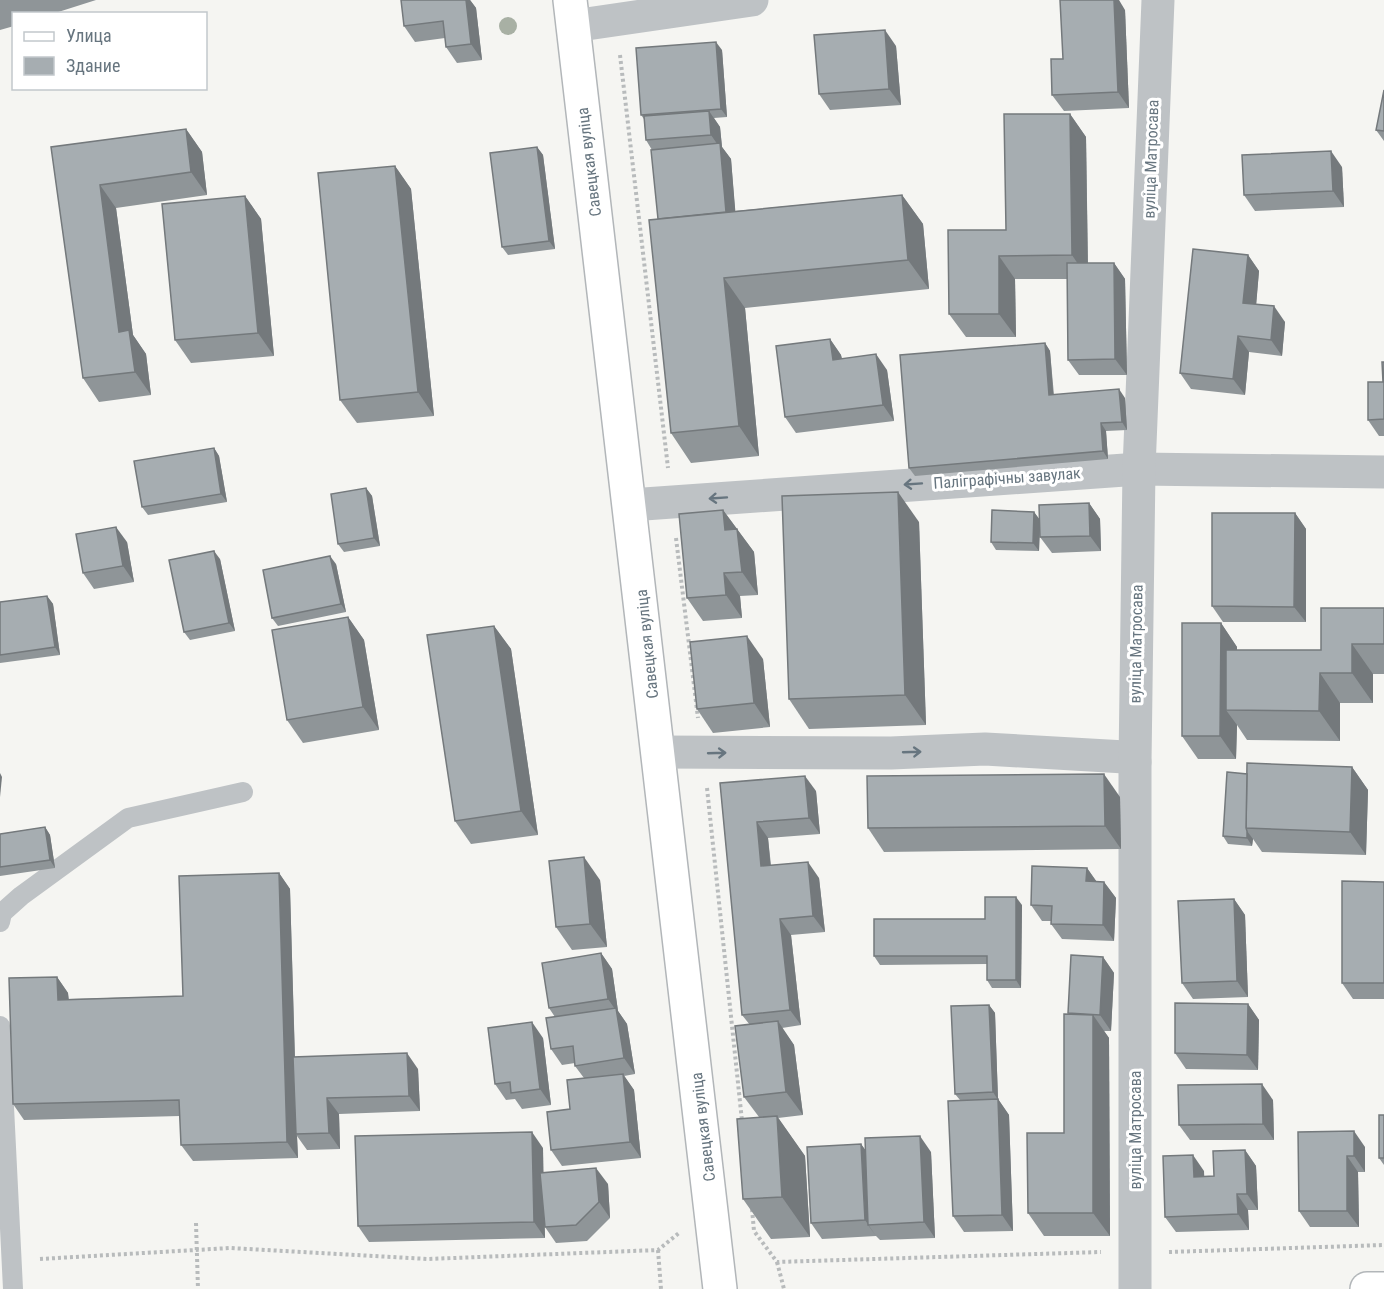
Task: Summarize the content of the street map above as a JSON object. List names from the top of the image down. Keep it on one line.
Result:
{"streets":{"main road":["Савецкая вуліца"],"street":["вуліца Матросава","Паліграфічны завулак"]},"crossings":[["вуліца Матросава","Паліграфічны завулак"],["Савецкая вуліца","Паліграфічны завулак"]],"legend":["Улица","Здание"]}
